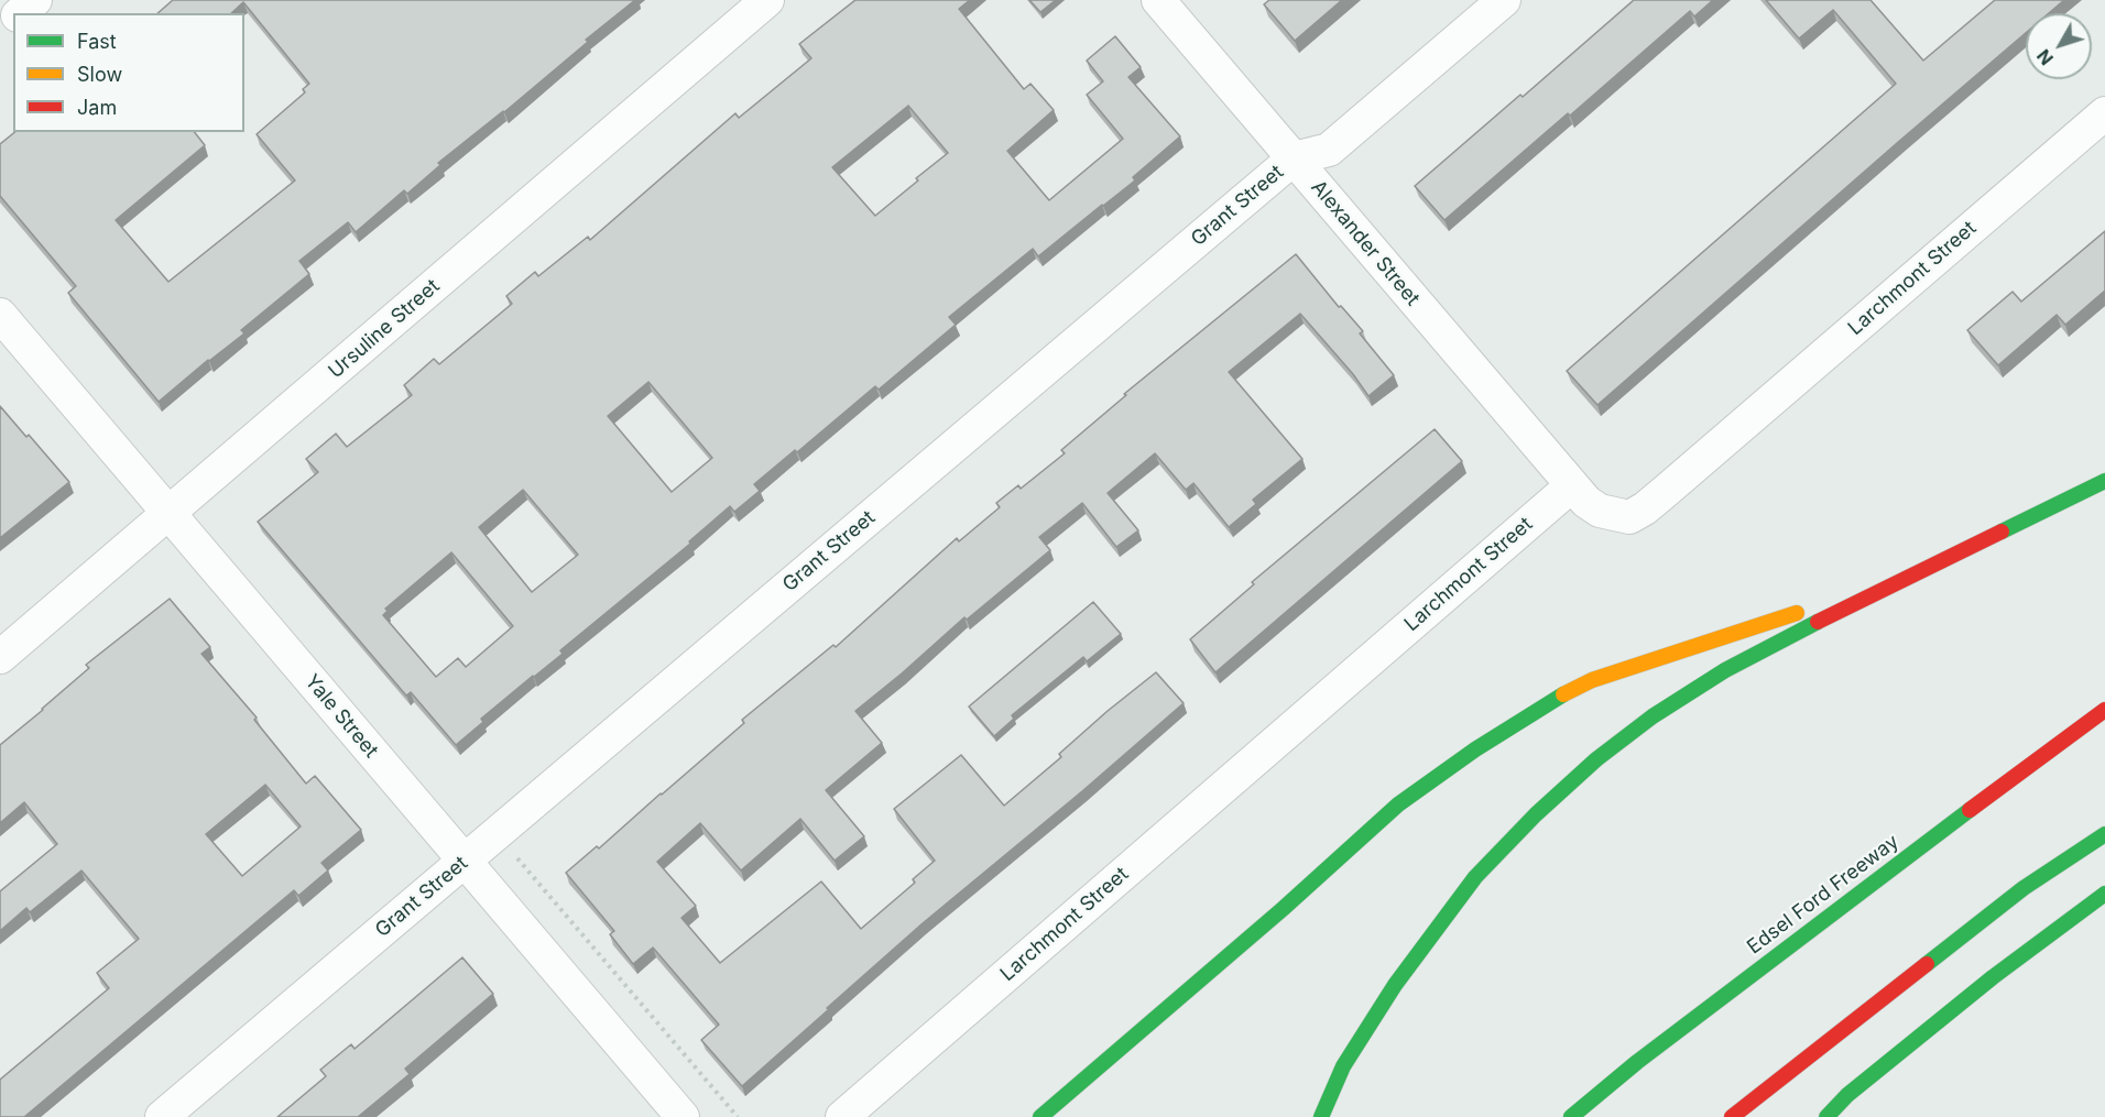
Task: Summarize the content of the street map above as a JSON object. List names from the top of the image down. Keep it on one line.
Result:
{"streets":{"highway":["Edsel Ford Freeway"],"street":["Grant Street","Alexander Street","Larchmont Street","Ursuline Street","Yale Street"]},"crossings":[["Grant Street","Alexander Street"],["Grant Street","Yale Street"],["Alexander Street","Larchmont Street"],["Ursuline Street","Yale Street"]],"legend":["Fast","Slow","Jam"],"north":"bottom left"}
